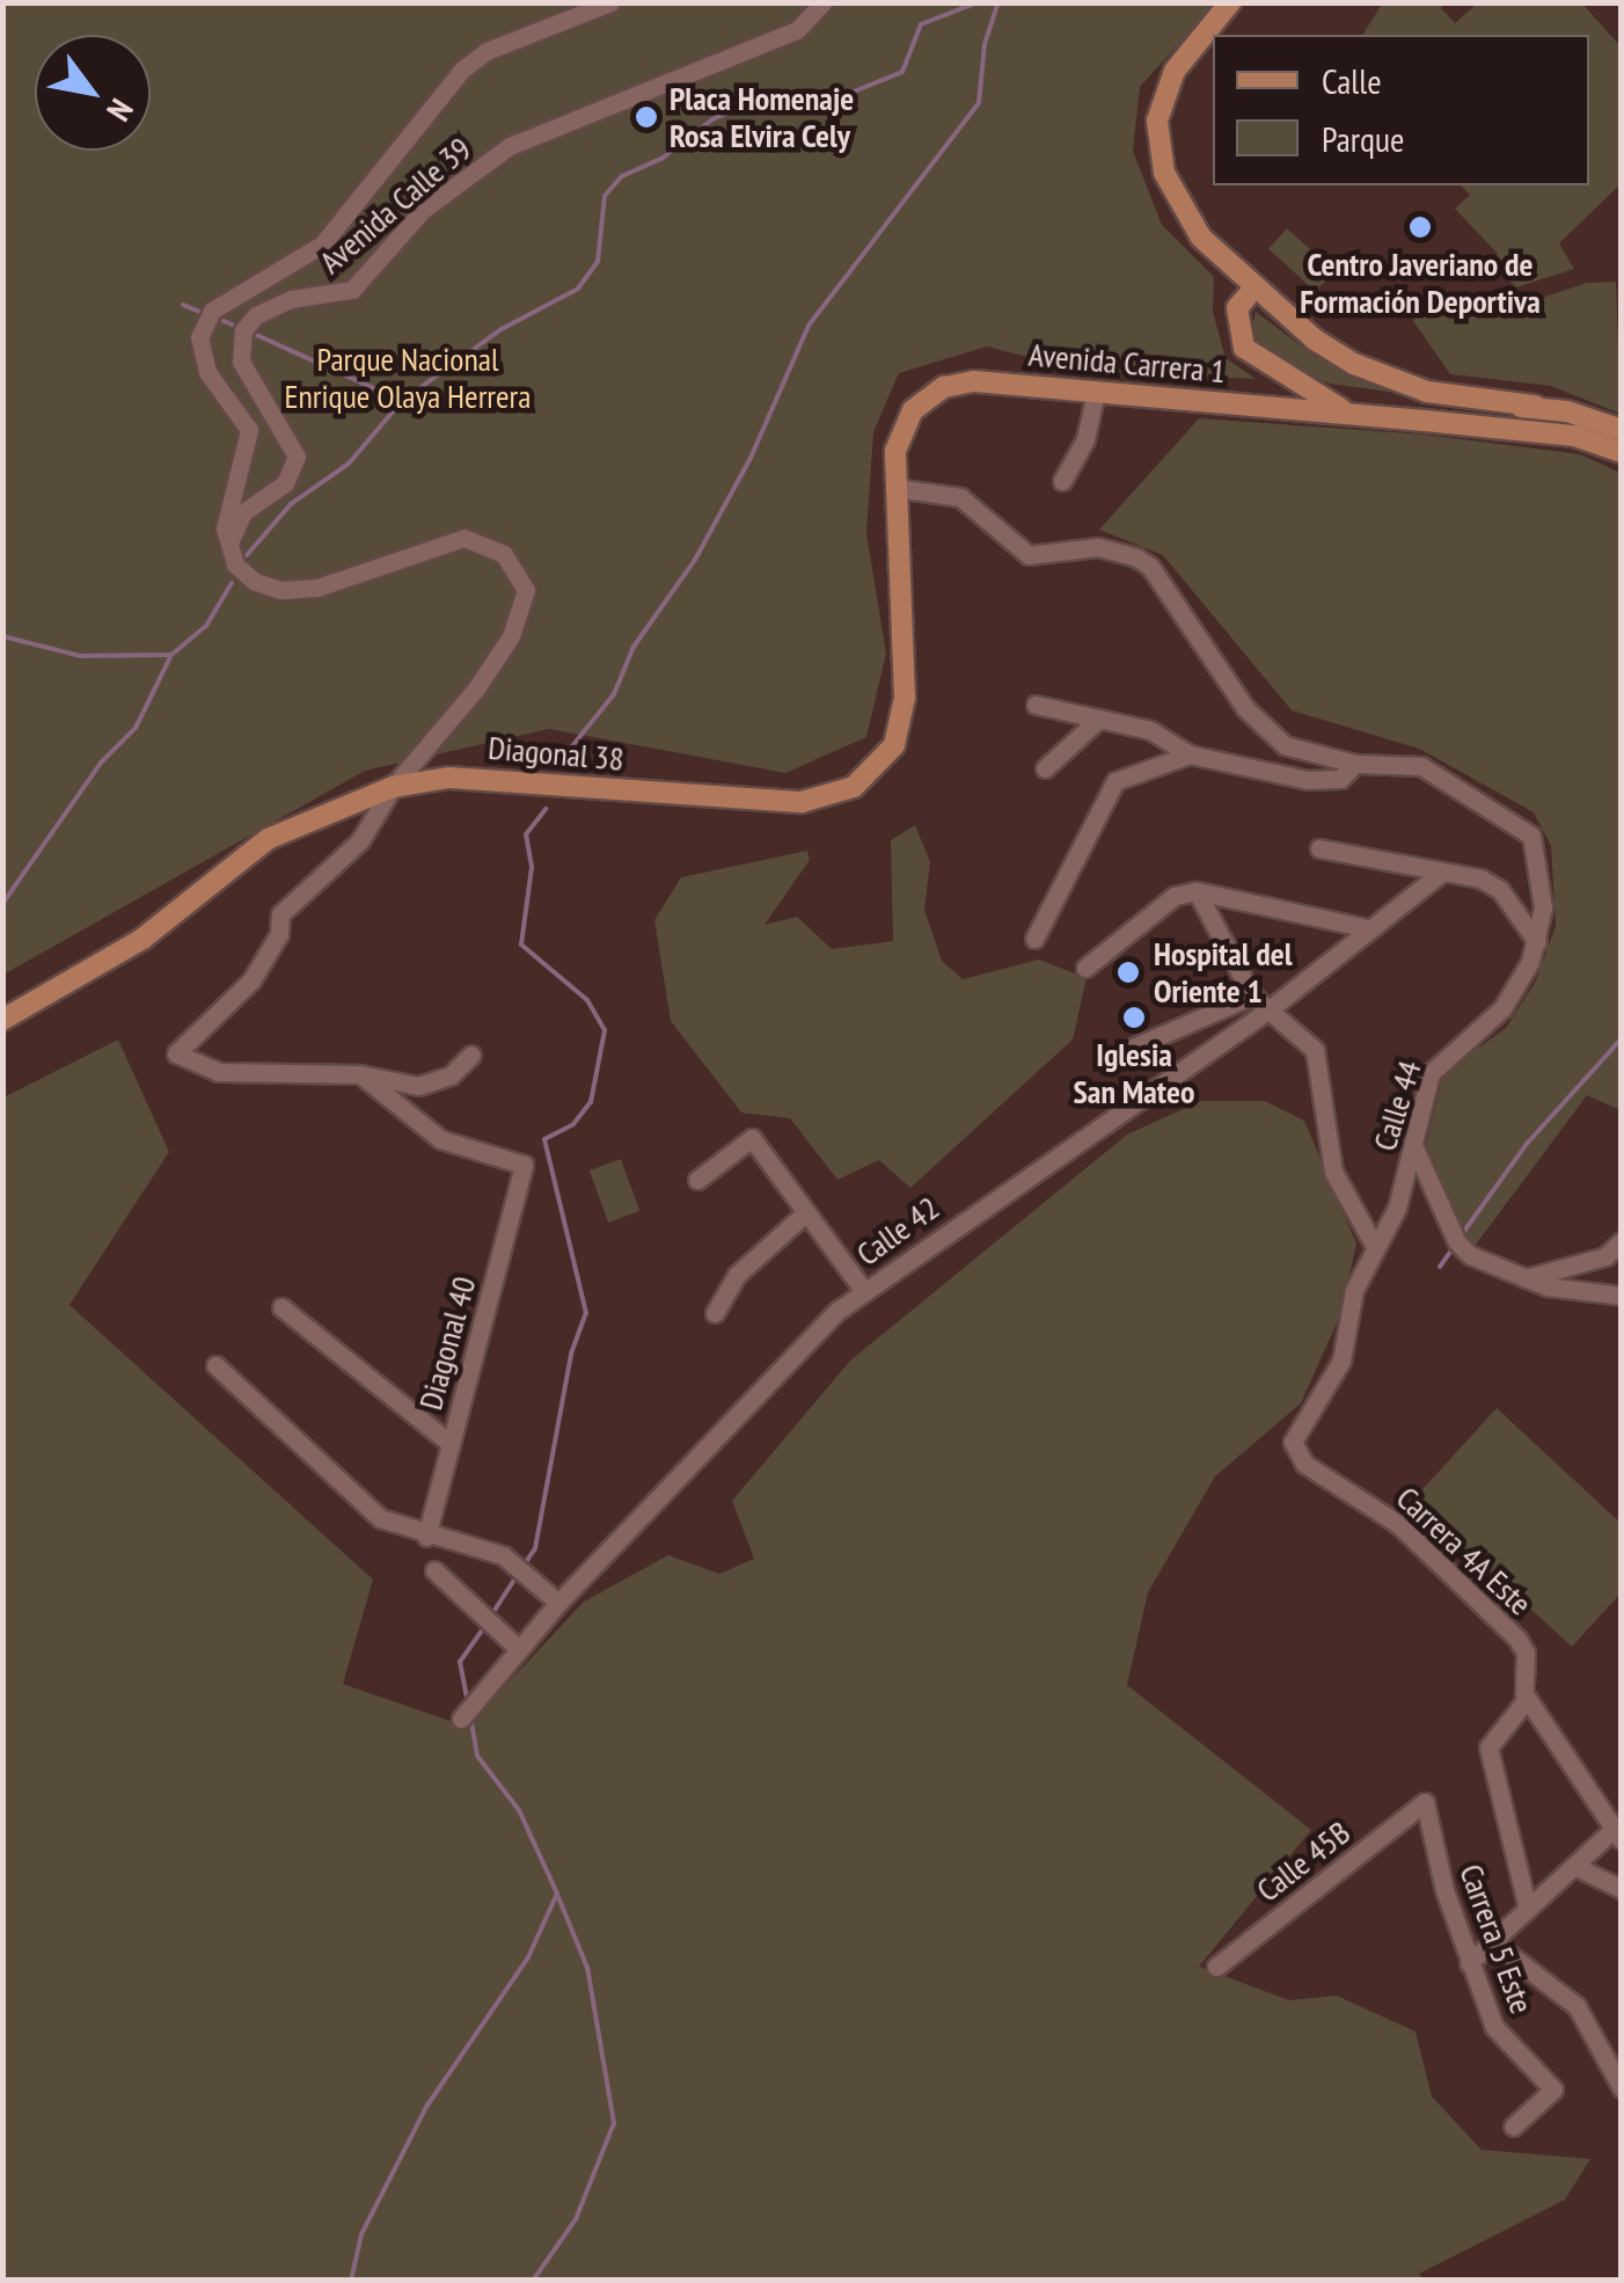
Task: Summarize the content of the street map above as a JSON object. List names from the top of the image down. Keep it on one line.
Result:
{"streets":{"main road":["Avenida Carrera 1","Diagonal 38"],"street":["Avenida Calle 39","Calle 44","Calle 42","Diagonal 40","Carrera 4A Este","Calle 45B","Carrera 5 Este"]},"crossings":[["Avenida Carrera 1","Diagonal 38"],["Calle 44","Carrera 4A Este"],["Calle 45B","Carrera 5 Este"]],"parks":["Parque Nacional Enrique Olaya Herrera"],"places":["Placa Homenaje Rosa Elvira Cely","Centro Javeriano de Formación Deportiva","Hospital del Oriente 1","Iglesia San Mateo"],"legend":["Calle","Parque"],"north":"bottom right"}
